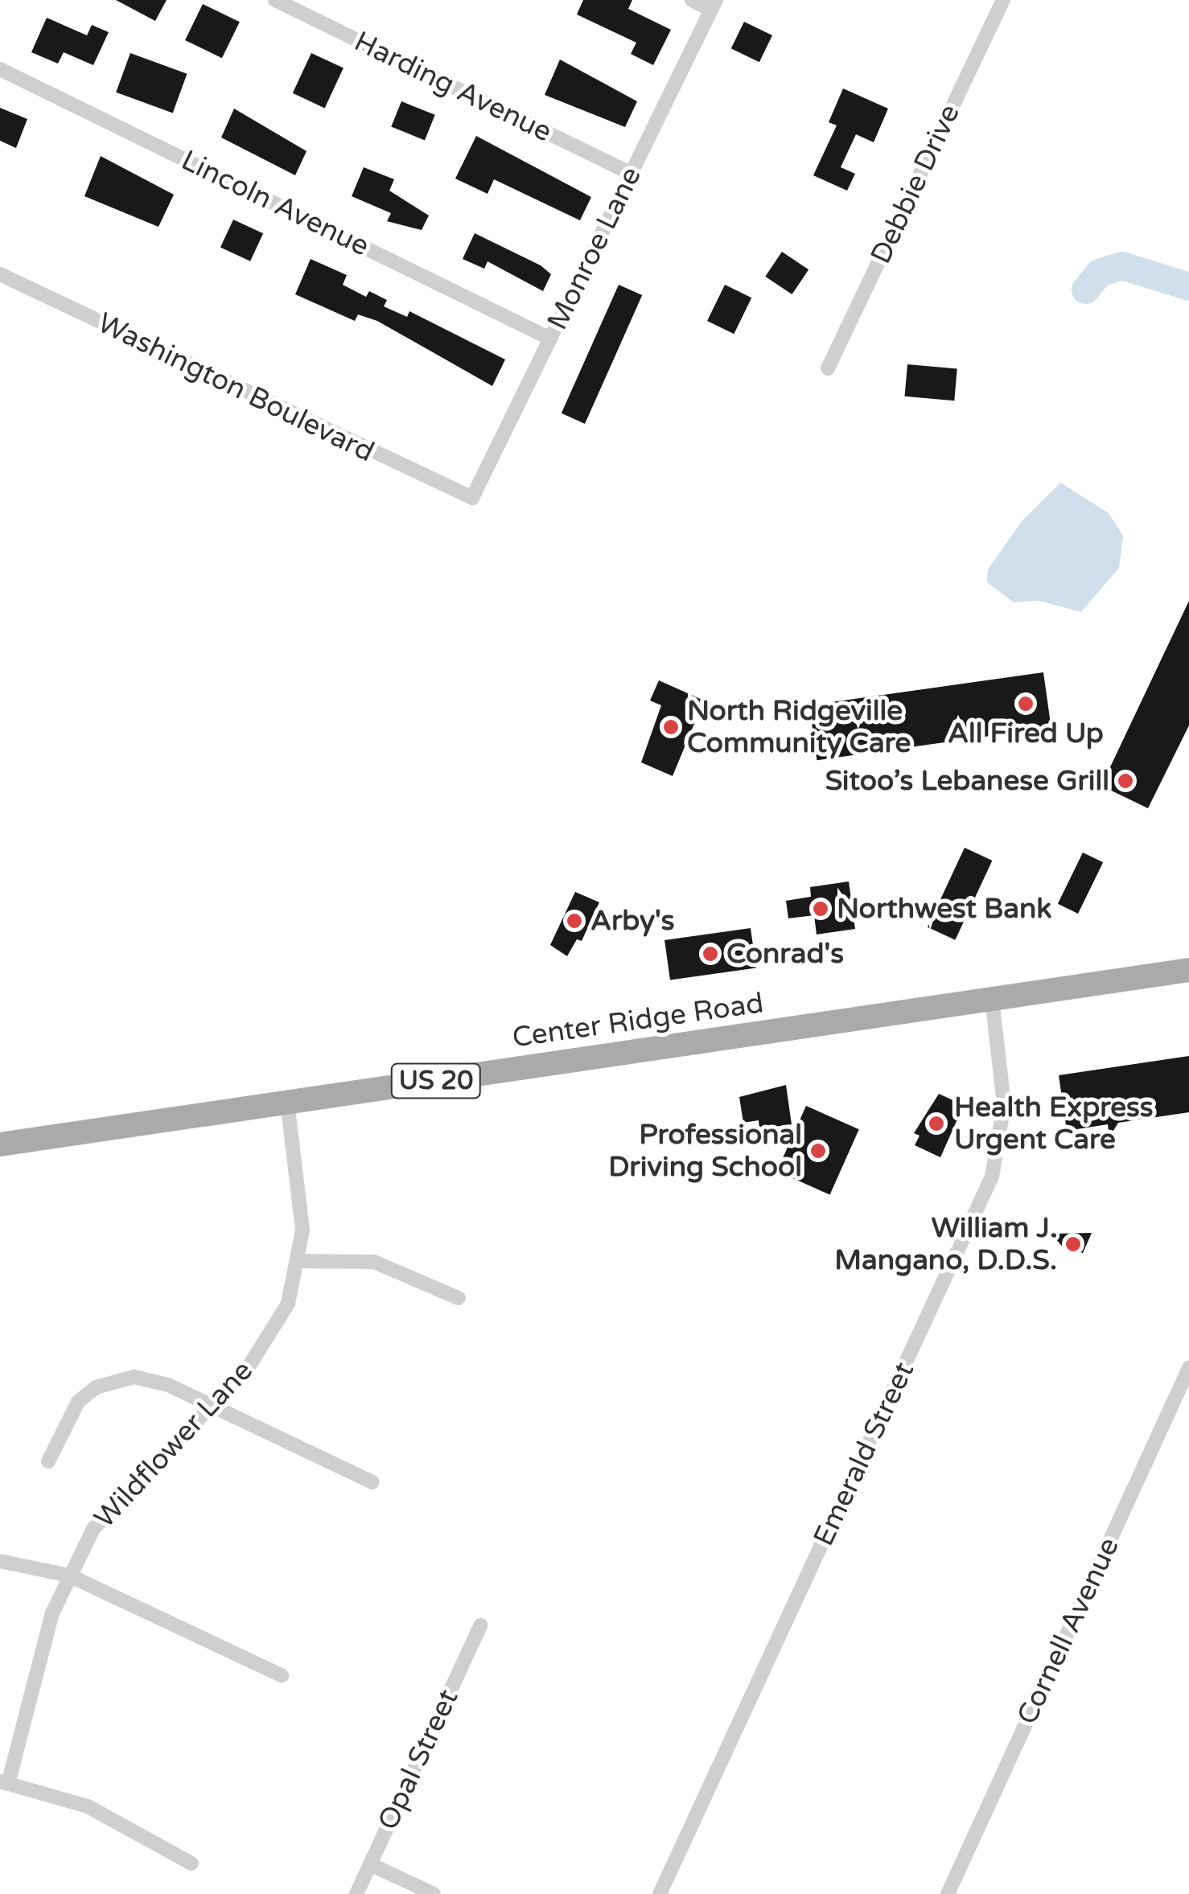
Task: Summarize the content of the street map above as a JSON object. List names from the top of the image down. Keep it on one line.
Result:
{"streets":{"main road":["Center Ridge Road","US 20"],"street":["Harding Avenue","Debbie Drive","Lincoln Avenue","Monroe Lane","Washington Boulevard","Wildflower Lane","Emerald Street","Cornell Avenue","Opal Street"]},"crossings":[["Harding Avenue","Monroe Lane"],["Lincoln Avenue","Monroe Lane"],["Monroe Lane","Washington Boulevard"],["Center Ridge Road","Wildflower Lane"],["Center Ridge Road","Emerald Street"]],"places":["All Fired Up","North Ridgeville Community Care","Sitoo’s Lebanese Grill","Northwest Bank","Arby's","Conrad's","Health Express Urgent Care","Professional Driving School","William J. Mangano, D.D.S."]}
